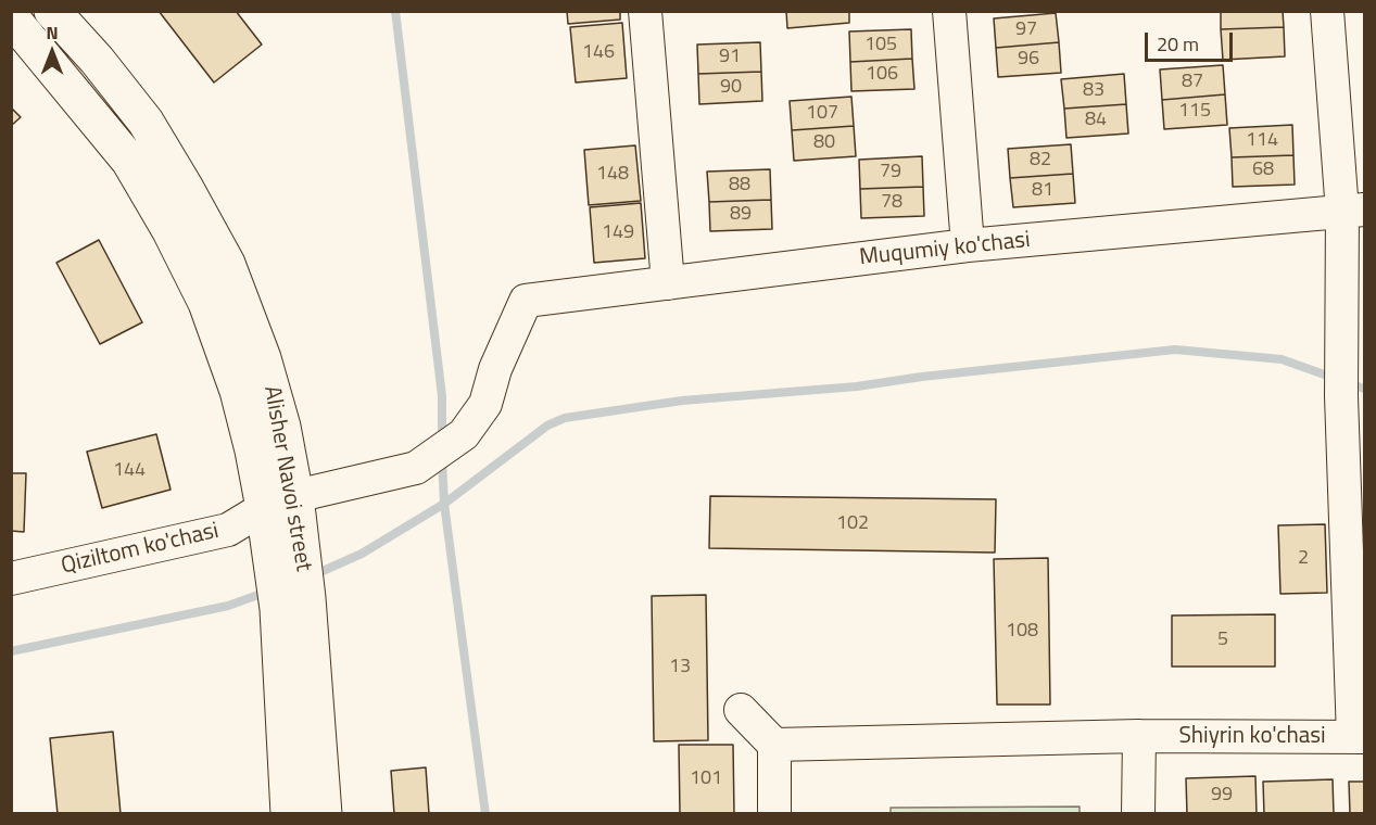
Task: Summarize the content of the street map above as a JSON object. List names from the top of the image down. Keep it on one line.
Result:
{"streets":{"main road":["Alisher Navoi street"],"street":["Muqumiy ko'chasi","Qiziltom ko'chasi","Shiyrin ko'chasi"]},"crossings":[["Muqumiy ko'chasi","Qiziltom ko'chasi"],["Alisher Navoi street","Qiziltom ko'chasi"]],"house_numbers":["97","105","146","91","96","106","87","90","83","115","107","84","114","80","82","68","79","148","88","81","78","89","149","144","102","2","108","5","13","101","99"],"scale_bar":"20 m","north":"top"}
